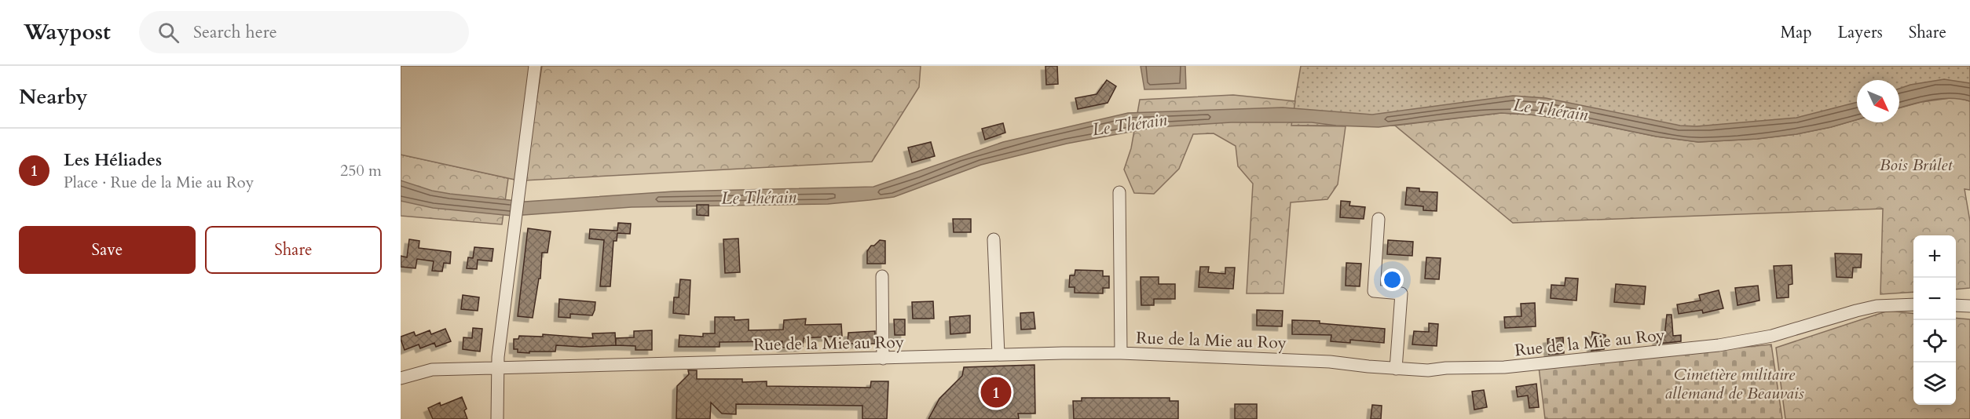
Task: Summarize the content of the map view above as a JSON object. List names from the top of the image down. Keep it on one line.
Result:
{"streets":{"street":["Rue de la Mie au Roy"]},"water":["Le Thérain"],"parks":["Bois Brûlet","Cimetière militaire allemand de Beauvais"],"north":"bottom right","page":{"header":"Waypost","search":"Search here","nav":["Map","Layers","Share"],"heading":"Nearby","list":[{"mark":"1","name":"Les Héliades","note":"Place · Rue de la Mie au Roy","value":"250 m"}],"buttons":["Save","Share"],"map_buttons":["+","−"],"pins":"1"}}
